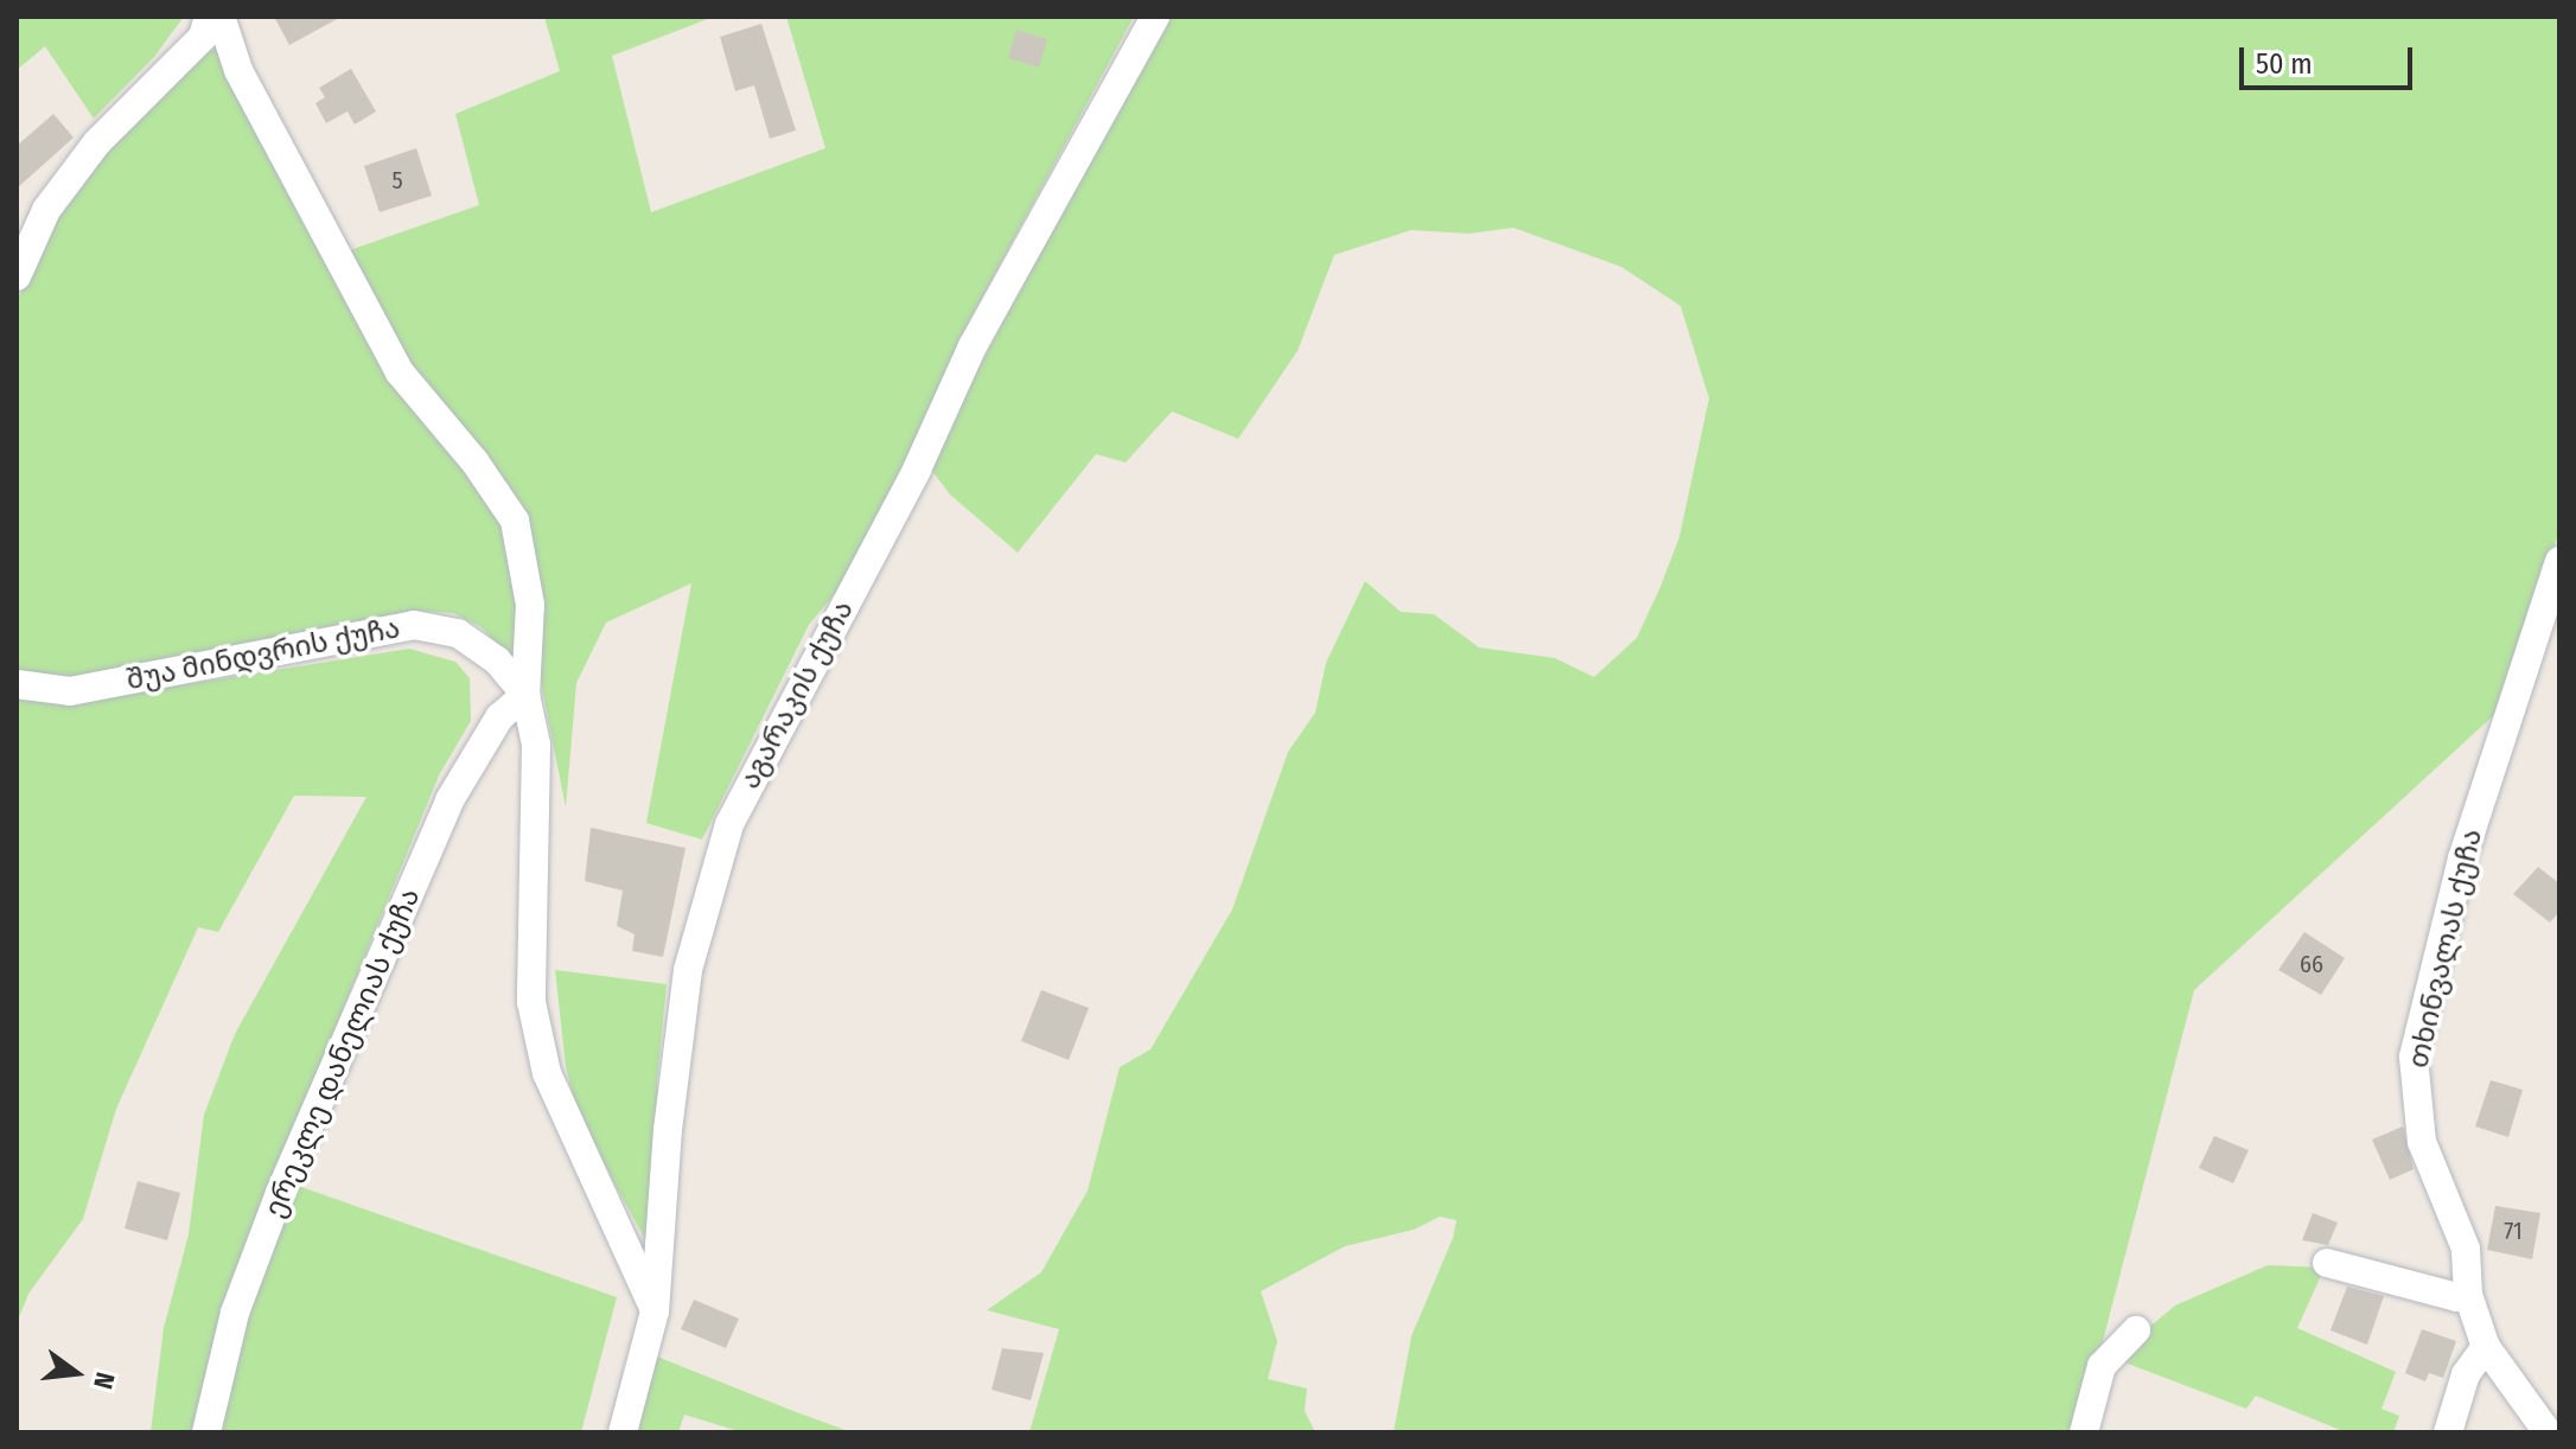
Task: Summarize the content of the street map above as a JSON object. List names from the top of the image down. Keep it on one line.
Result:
{"streets":{"street":["შუა მინდვრის ქუჩა","აგარაკის ქუჩა","თხინვალას ქუჩა","ერეკლე დანელიას ქუჩა"]},"crossings":[["შუა მინდვრის ქუჩა","აგარაკის ქუჩა"],["შუა მინდვრის ქუჩა","ერეკლე დანელიას ქუჩა"]],"house_numbers":["5","66","71"],"scale_bar":"50 m","north":"right"}
